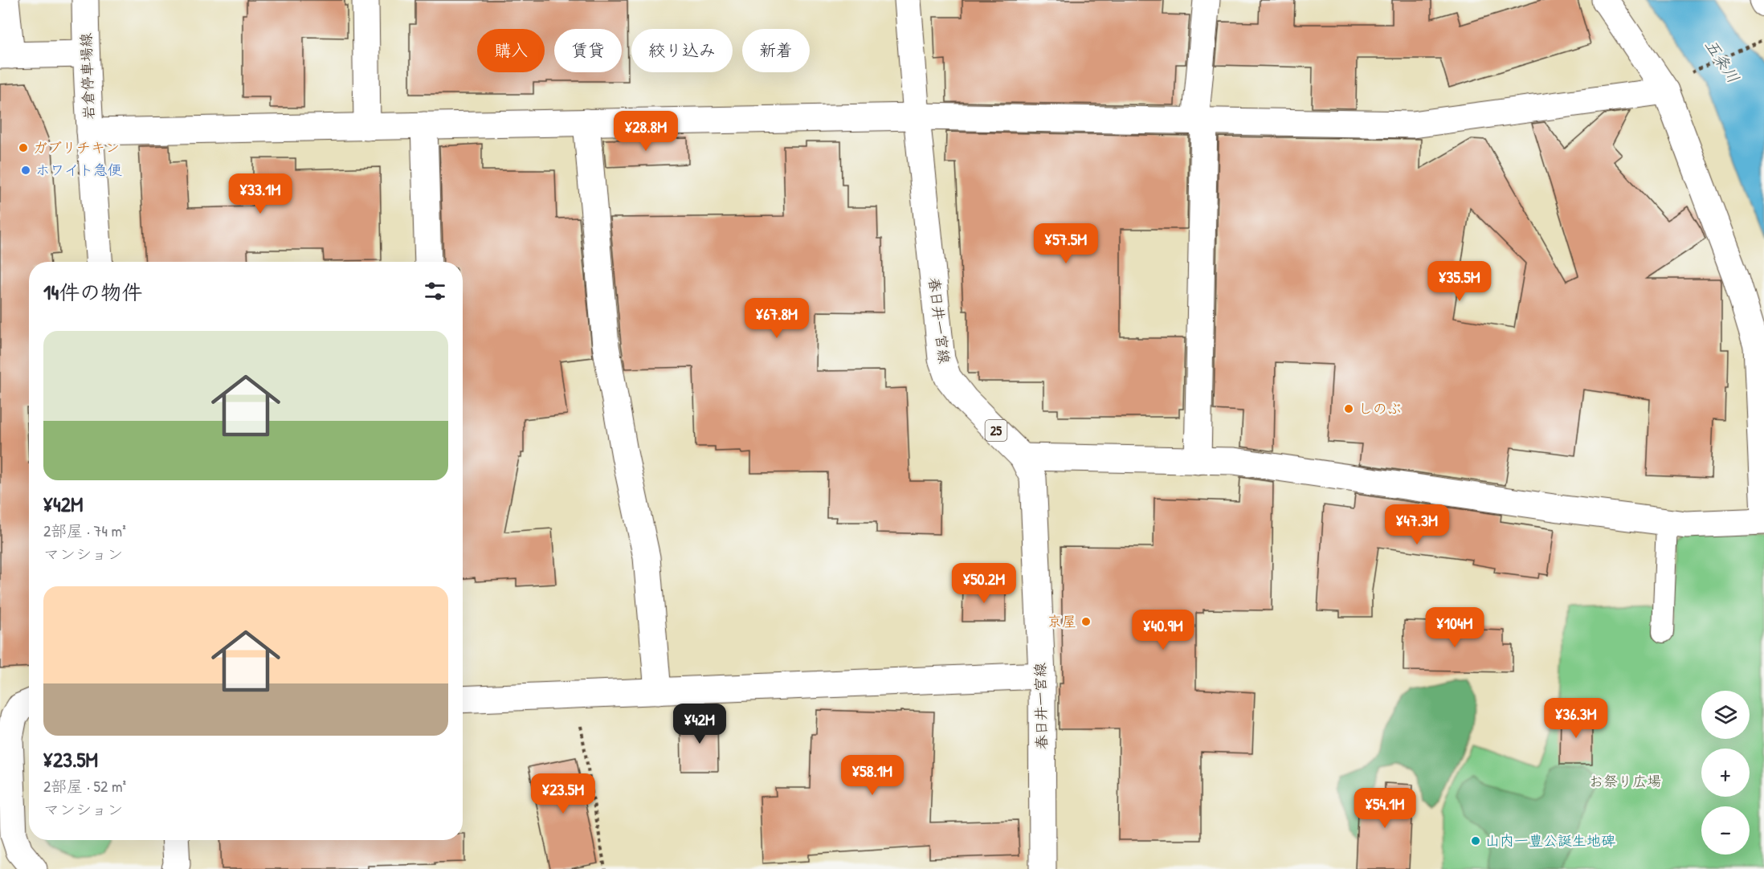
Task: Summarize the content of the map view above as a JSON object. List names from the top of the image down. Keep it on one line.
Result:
{"streets":{"street":["岩倉停車場線","春日井一宮線","25"]},"water":["五条川"],"parks":["お祭り広場"],"places":["ガブリチキン","ホワイト急便","しのぶ","京屋","山内一豊公誕生地碑"],"page":{"chip":["購入","賃貸","絞り込み","新着"],"price":["¥28.8M","¥33.1M","¥57.5M","¥35.5M","¥67.8M","¥47.3M","¥50.2M","¥104M","¥40.9M","¥36.3M","¥42M","¥58.1M","¥23.5M","¥54.1M"],"heading":"14件の物件","list":[{"name":"¥42M","note":"2部屋 · 74 m² · マンション"},{"name":"¥23.5M","note":"2部屋 · 52 m² · マンション"}],"map_buttons":["+","−"]}}
